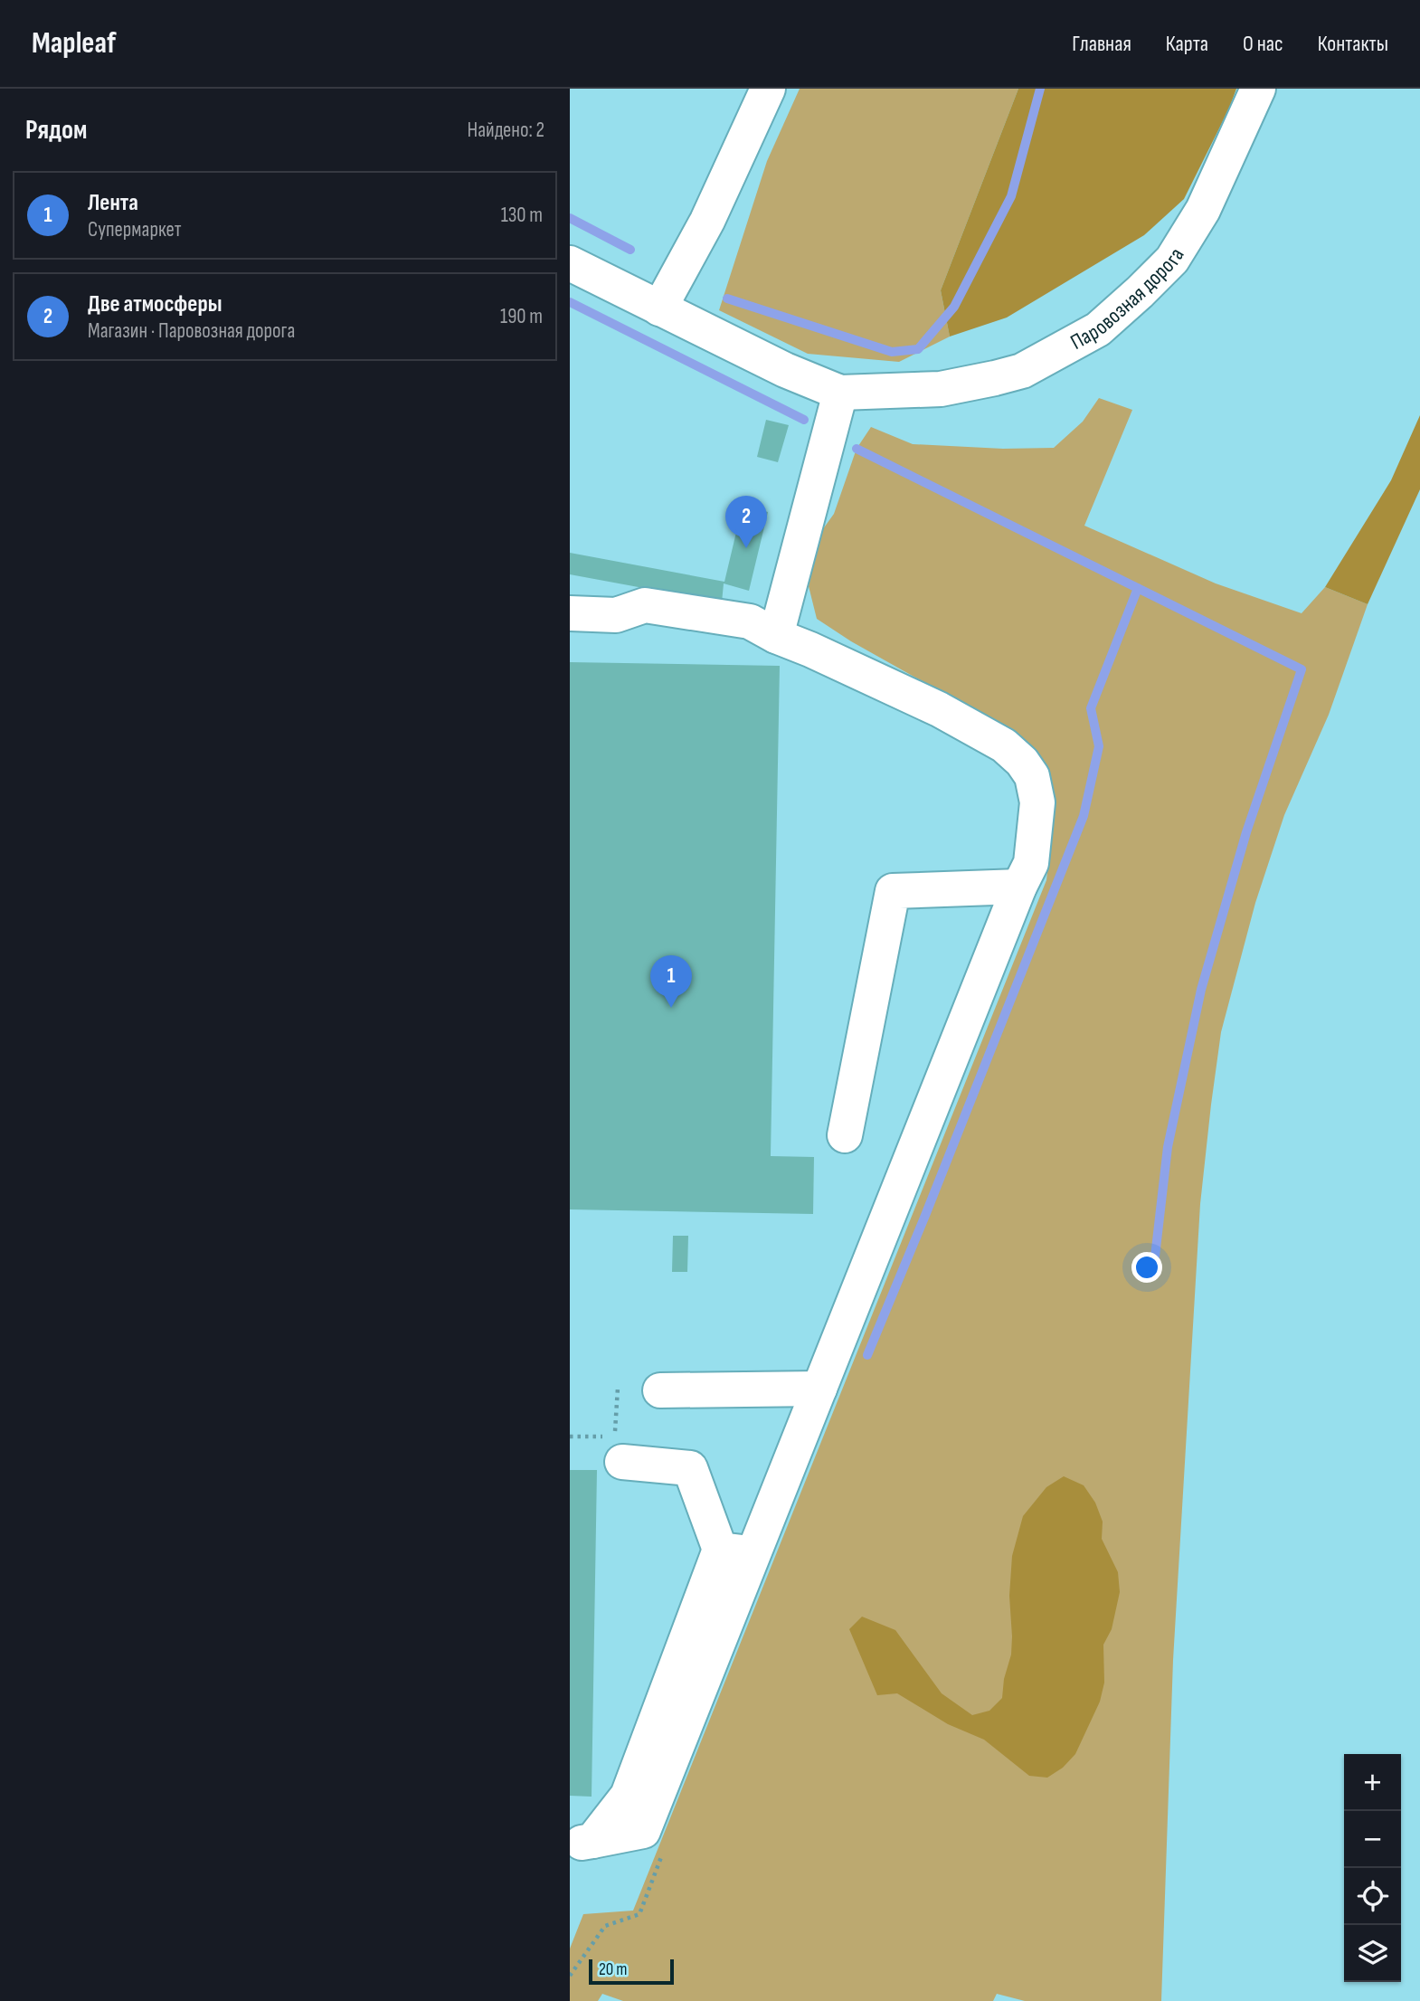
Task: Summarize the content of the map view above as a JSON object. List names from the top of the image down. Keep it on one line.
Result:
{"streets":{"street":["Паровозная дорога"]},"scale_bar":"20 m","page":{"header":"Mapleaf","nav":["Главная","Карта","О нас","Контакты"],"heading":["Рядом","Найдено: 2"],"list":[{"mark":"1","name":"Лента","note":"Супермаркет","value":"130 m"},{"mark":"2","name":"Две атмосферы","note":"Магазин · Паровозная дорога","value":"190 m"}],"pins":["2","1"],"map_buttons":["+","−"],"scale":"20 m"}}
